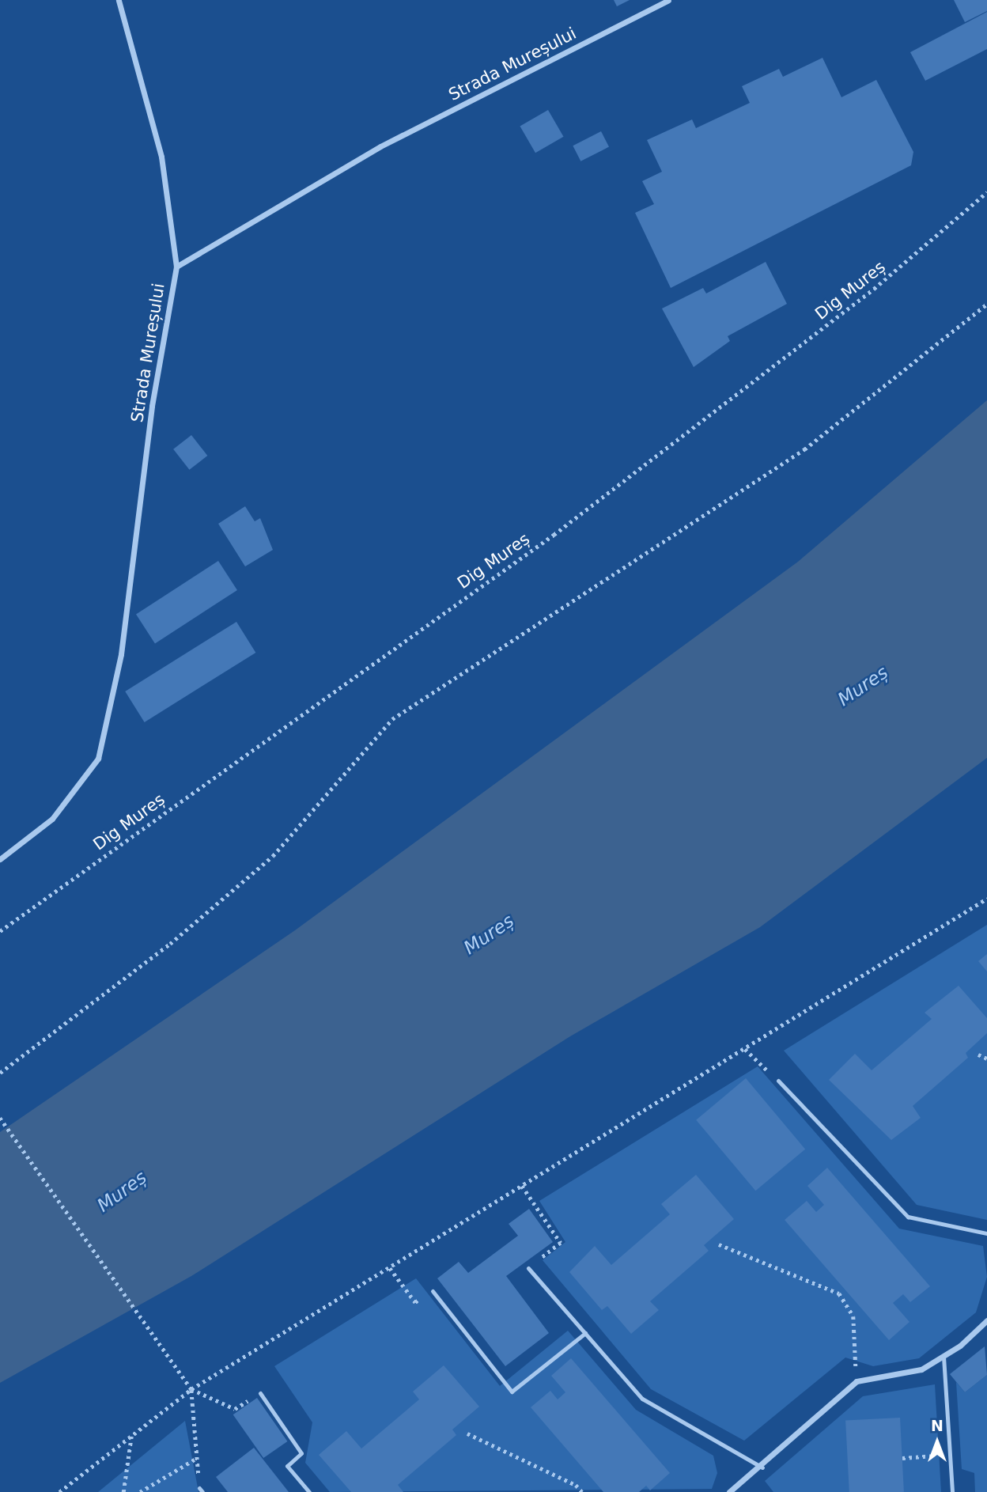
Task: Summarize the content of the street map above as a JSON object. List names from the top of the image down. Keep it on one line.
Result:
{"streets":{"street":["Strada Mureșului"],"path":["Dig Mureș"]},"water":["Mureș"],"north":"top"}
